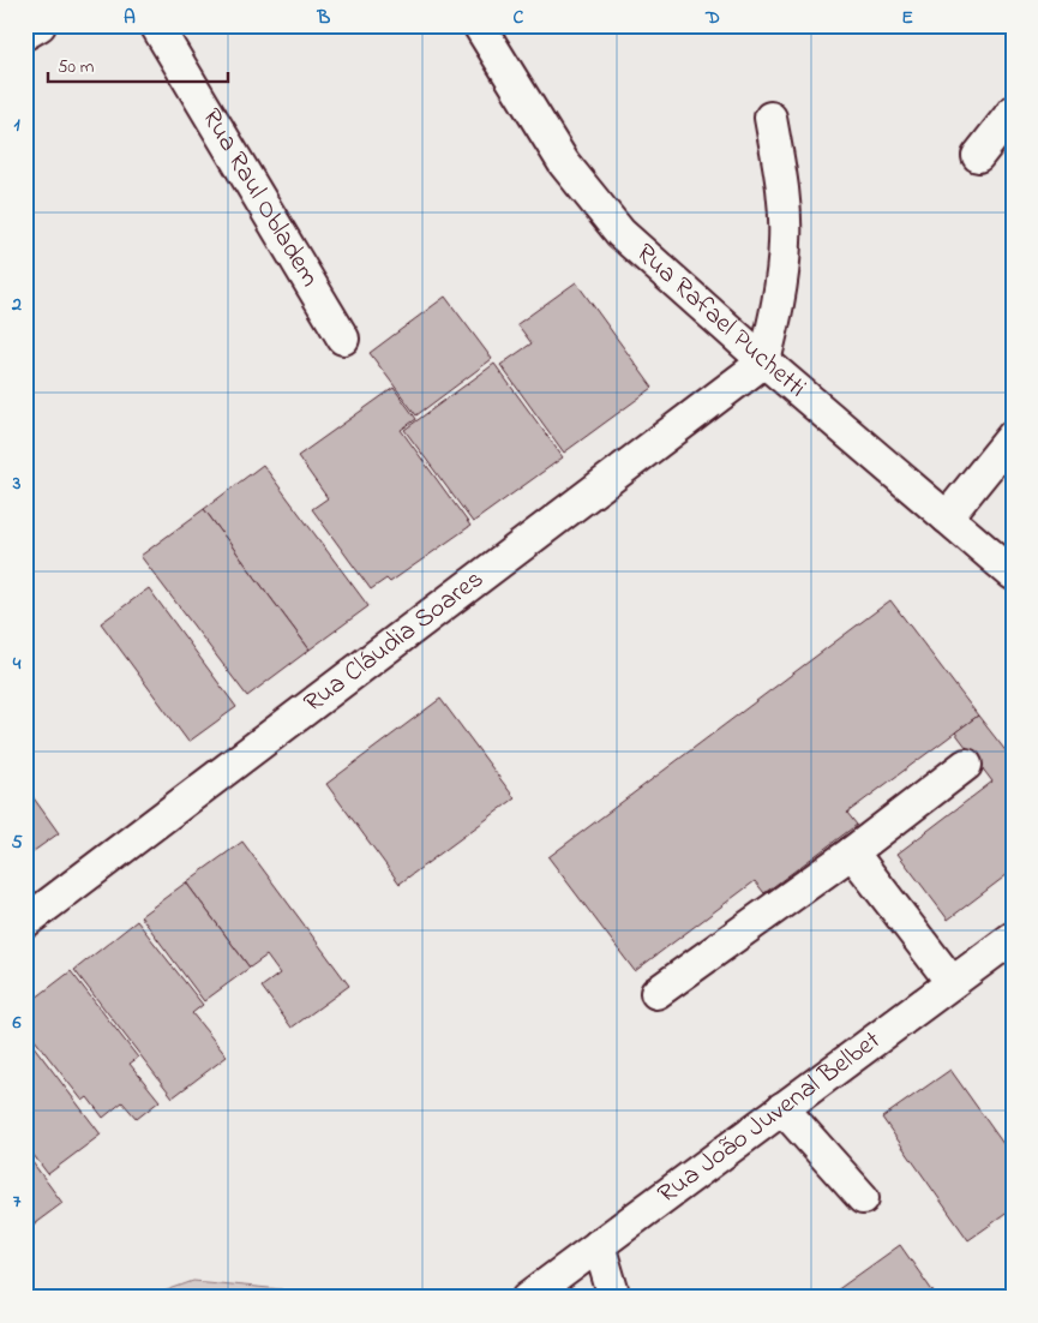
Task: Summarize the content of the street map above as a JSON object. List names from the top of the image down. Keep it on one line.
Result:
{"streets":{"street":["Rua Raul Obladem","Rua Rafael Puchetti","Rua Cláudia Soares","Rua João Juvenal Belbet"]},"crossings":[["Rua Rafael Puchetti","Rua Cláudia Soares"]],"scale_bar":"50 m","grid":{"columns":["A","B","C","D","E"],"rows":["1","2","3","4","5","6","7"]}}
